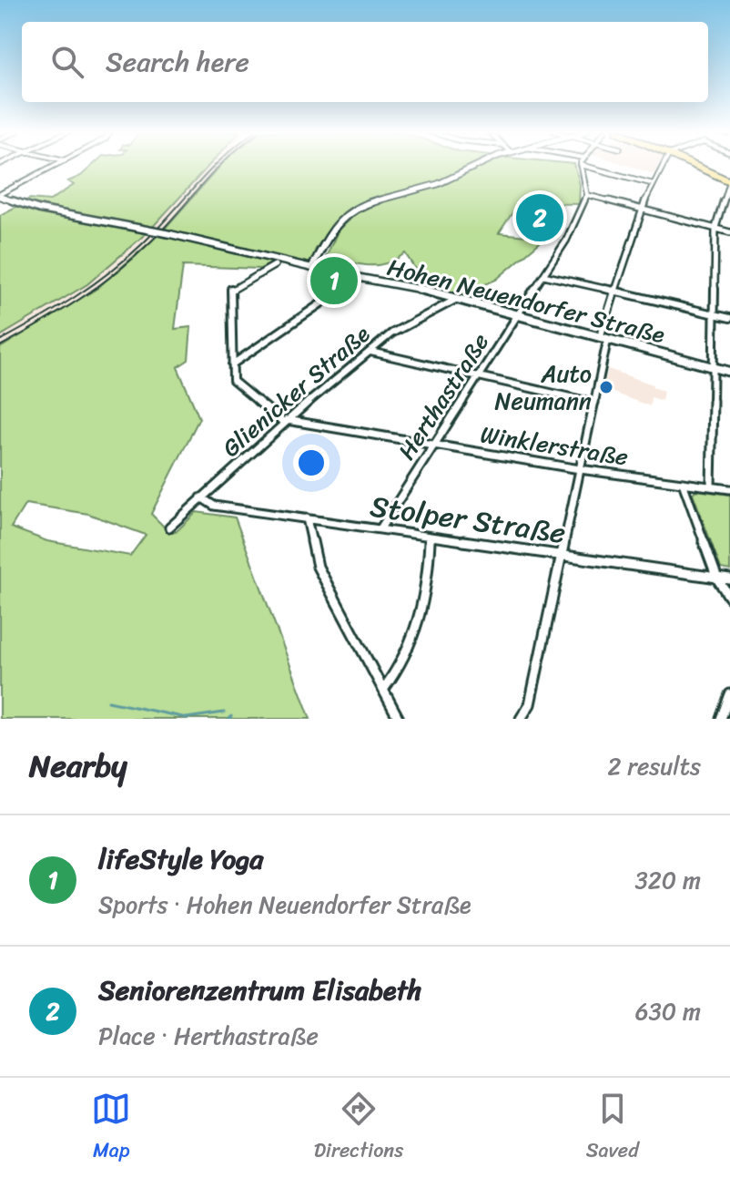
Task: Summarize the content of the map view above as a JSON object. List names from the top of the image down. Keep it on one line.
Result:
{"streets":{"main road":["Hohen Neuendorfer Straße"],"street":["Glienicker Straße","Herthastraße","Winklerstraße","Stolper Straße"]},"crossings":[["Hohen Neuendorfer Straße","Glienicker Straße"],["Hohen Neuendorfer Straße","Herthastraße"],["Glienicker Straße","Winklerstraße"],["Glienicker Straße","Stolper Straße"],["Herthastraße","Winklerstraße"],["Herthastraße","Stolper Straße"]],"places":["Auto Neumann"],"page":{"search":"Search here","pins":["2","1"],"heading":["Nearby","2 results"],"list":[{"mark":"1","name":"lifeStyle Yoga","note":"Sports · Hohen Neuendorfer Straße","value":"320 m"},{"mark":"2","name":"Seniorenzentrum Elisabeth","note":"Place · Herthastraße","value":"630 m"}],"nav":["Map","Directions","Saved"]}}
